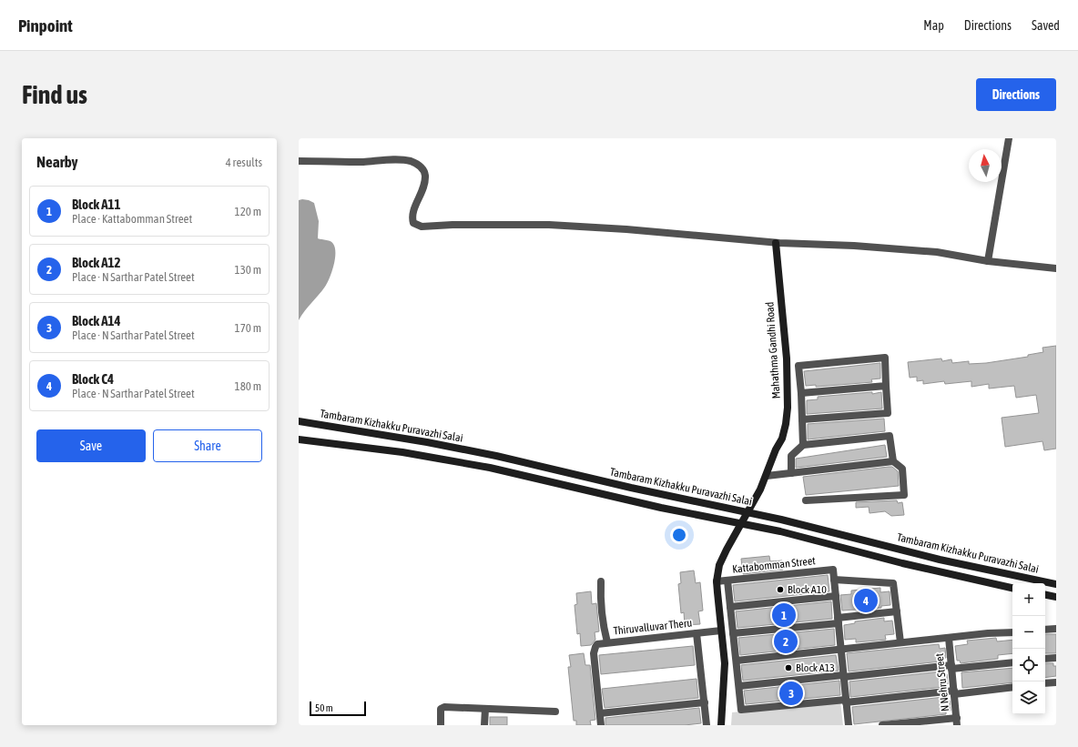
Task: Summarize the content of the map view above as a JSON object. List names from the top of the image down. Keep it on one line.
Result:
{"streets":{"main road":["Mahathma Gandhi Road","Tambaram Kizhakku Puravazhi Salai"],"street":["Kattabomman Street","Thiruvalluvar Theru","N Nehru Street"]},"crossings":[["Mahathma Gandhi Road","Tambaram Kizhakku Puravazhi Salai"],["Mahathma Gandhi Road","Kattabomman Street"],["Mahathma Gandhi Road","Thiruvalluvar Theru"]],"places":["Block A10","Block A13"],"scale_bar":"50 m","north":"top","page":{"header":"Pinpoint","nav":["Map","Directions","Saved"],"buttons":["Directions",["Save","Share"]],"title":"Find us","heading":["Nearby","4 results"],"list":[{"mark":"1","name":"Block A11","note":"Place · Kattabomman Street","value":"120 m"},{"mark":"2","name":"Block A12","note":"Place · N Sarthar Patel Street","value":"130 m"},{"mark":"3","name":"Block A14","note":"Place · N Sarthar Patel Street","value":"170 m"},{"mark":"4","name":"Block C4","note":"Place · N Sarthar Patel Street","value":"180 m"}],"map_buttons":["+","−"],"pins":["4","1","2","3"],"scale":"50 m"}}
